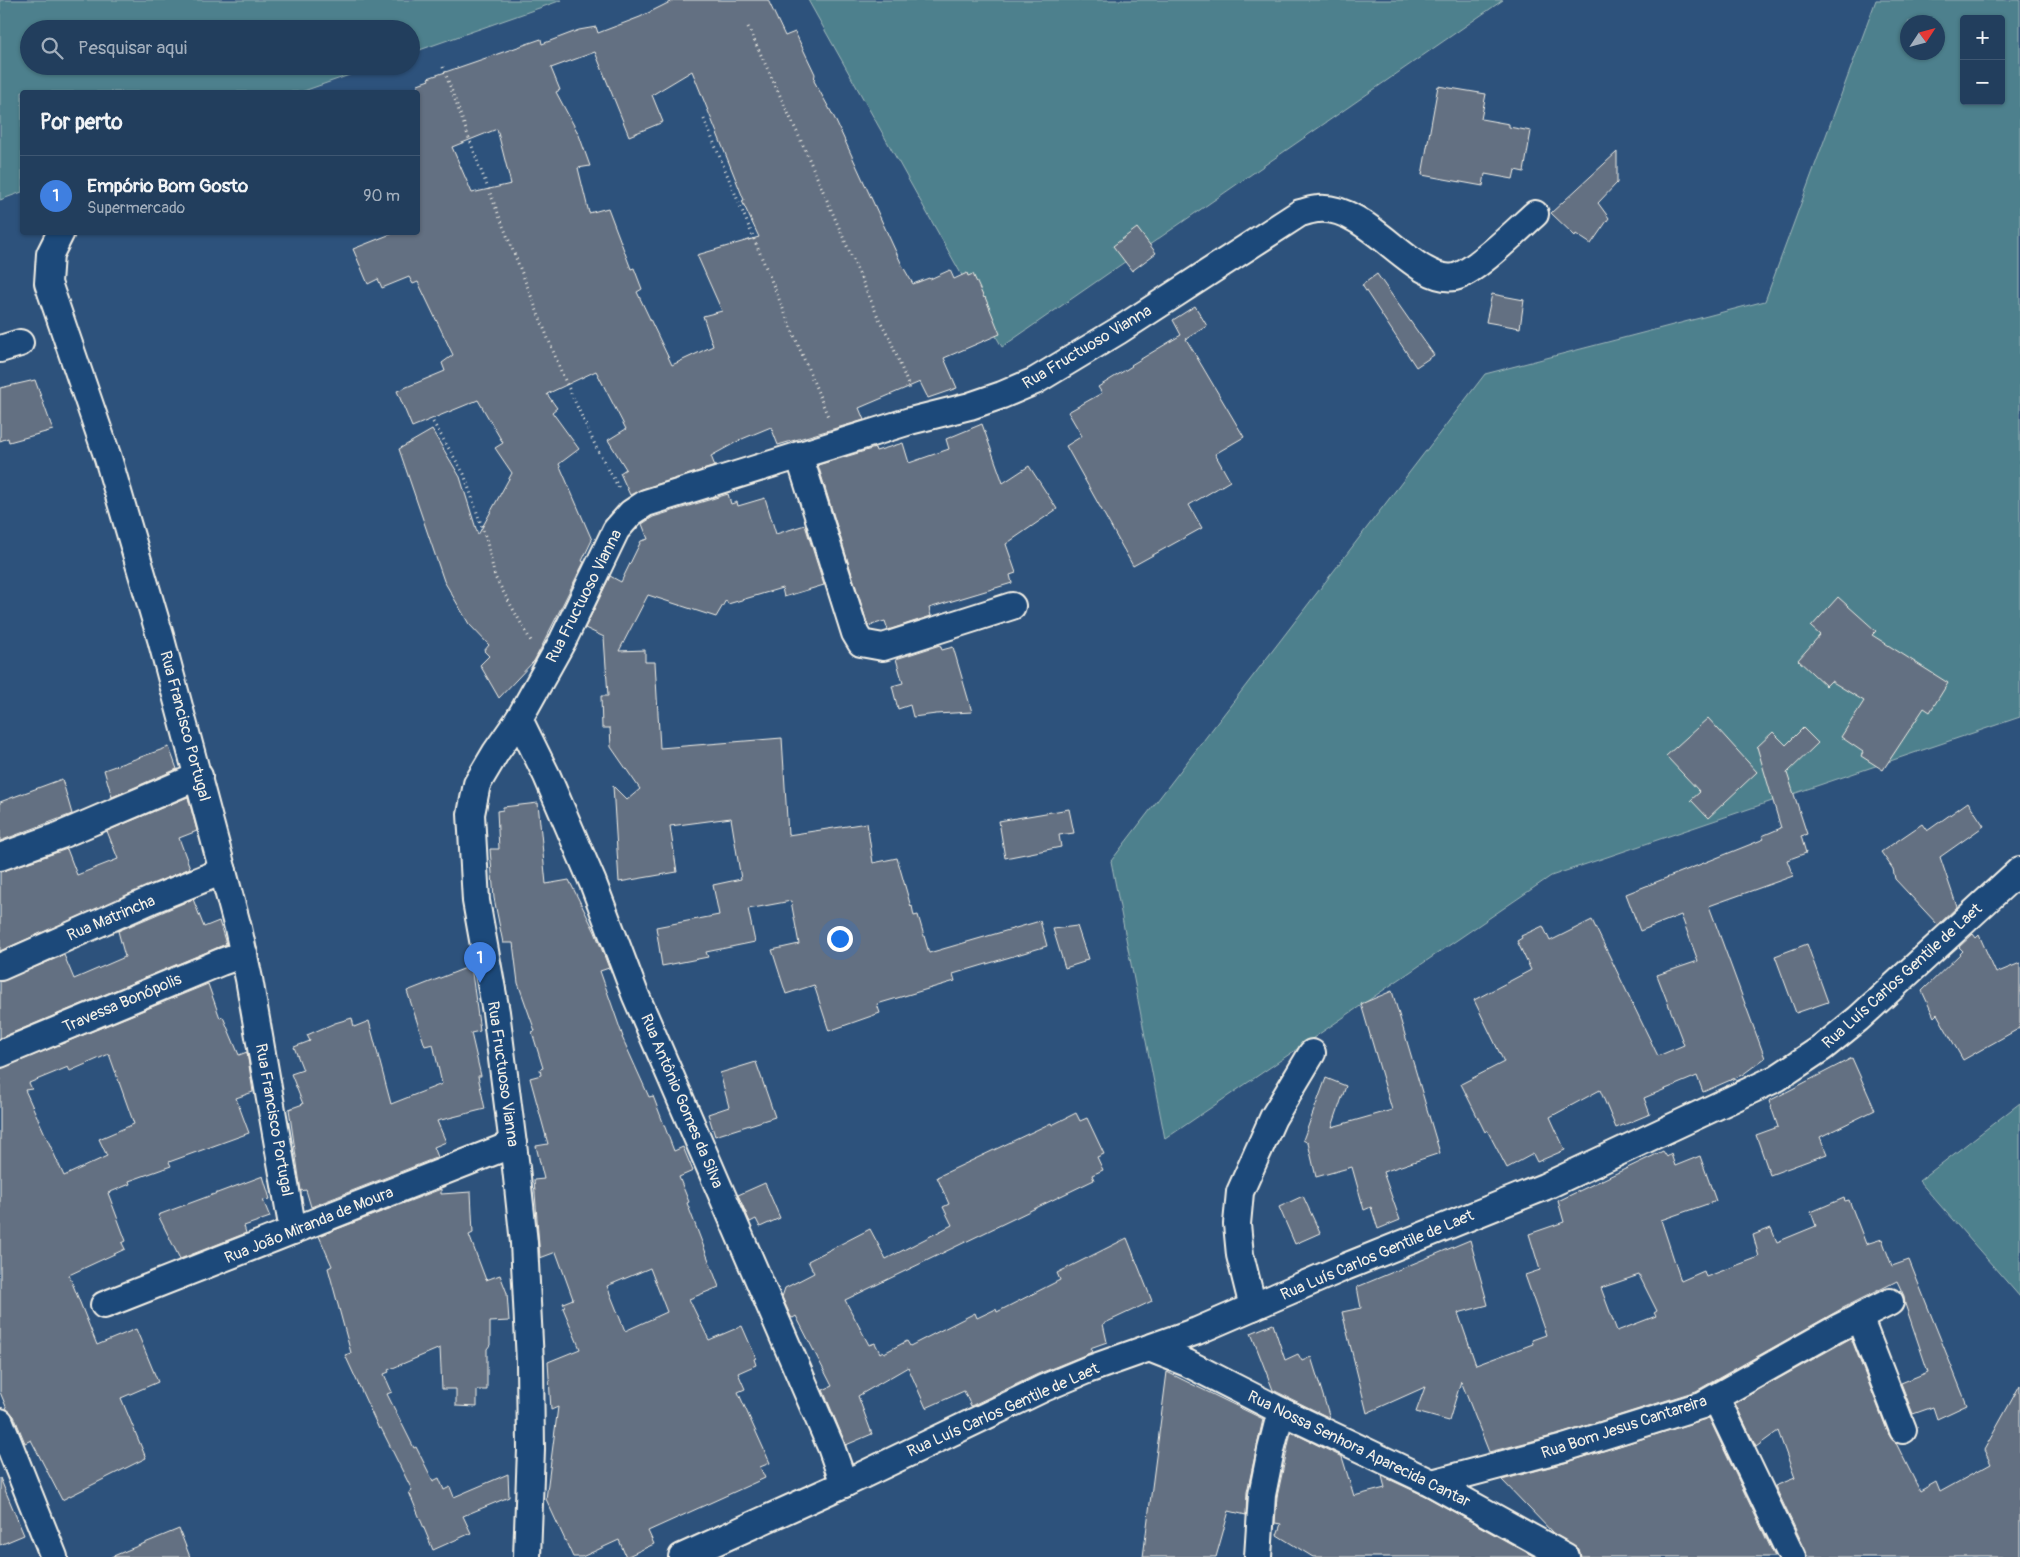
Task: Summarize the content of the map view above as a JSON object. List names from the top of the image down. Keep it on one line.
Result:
{"streets":{"street":["Rua Fructuoso Vianna","Rua Francisco Portugal","Rua Matrincha","Rua Luís Carlos Gentile de Laet","Travessa Bonópolis","Rua Antônio Gomes da Silva","Rua João Miranda de Moura","Rua Bom Jesus Cantareira","Rua Nossa Senhora Aparecida Cantar"]},"crossings":[["Rua Fructuoso Vianna","Rua Antônio Gomes da Silva"],["Rua Fructuoso Vianna","Rua João Miranda de Moura"],["Rua Francisco Portugal","Rua Matrincha"],["Rua Francisco Portugal","Travessa Bonópolis"],["Rua Francisco Portugal","Rua João Miranda de Moura"],["Rua Luís Carlos Gentile de Laet","Rua Antônio Gomes da Silva"],["Rua Luís Carlos Gentile de Laet","Rua Nossa Senhora Aparecida Cantar"],["Rua Bom Jesus Cantareira","Rua Nossa Senhora Aparecida Cantar"]],"north":"top right","page":{"map_buttons":["+","−"],"search":"Pesquisar aqui","heading":"Por perto","list":[{"mark":"1","name":"Empório Bom Gosto","note":"Supermercado","value":"90 m"}],"pins":"1"}}
